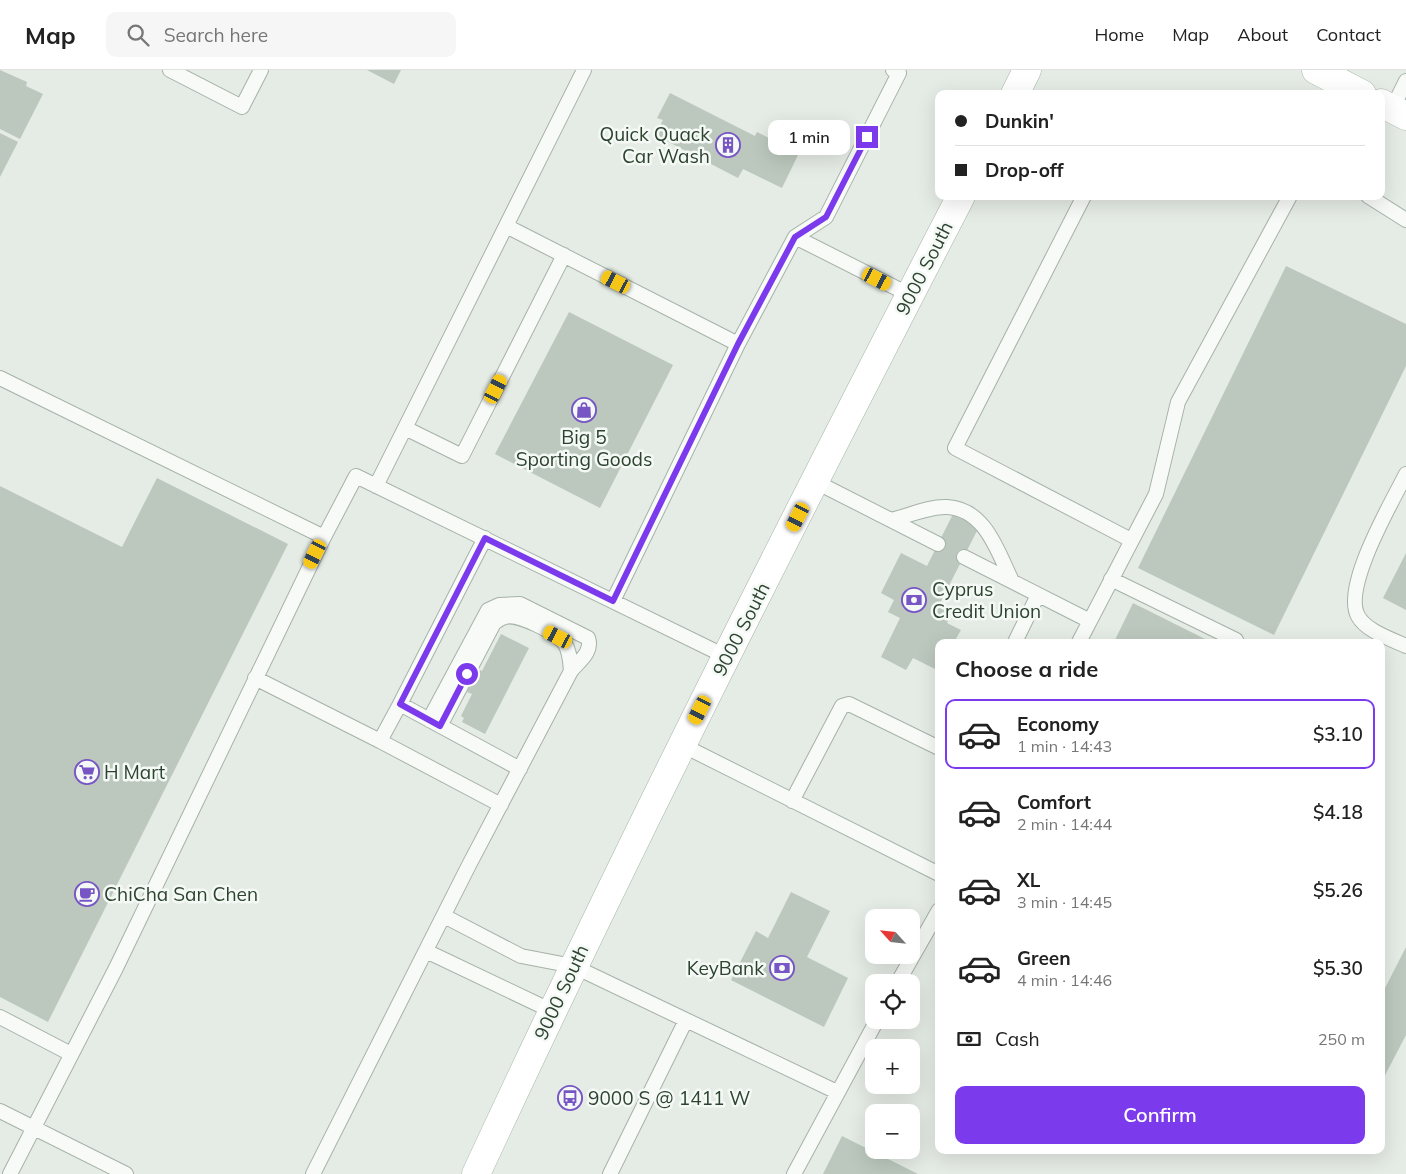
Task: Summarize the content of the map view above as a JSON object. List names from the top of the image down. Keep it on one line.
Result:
{"streets":{"main road":["9000 South"]},"places":{"building":["Quick Quack Car Wash"],"shop":["Big 5 Sporting Goods"],"bank":["Cyprus Credit Union","KeyBank"],"supermarket":["H Mart"],"cafe":["ChiCha San Chen"],"bus stop":["9000 S @ 1411 W"]},"north":"top left","page":{"header":"Map","search":"Search here","nav":["Home","Map","About","Contact"],"banner":["Dunkin'","Drop-off"],"bubble":"1 min","heading":"Choose a ride","list":[{"name":"Economy","note":"1 min · 14:43","value":"$3.10"},{"name":"Comfort","note":"2 min · 14:44","value":"$4.18"},{"name":"XL","note":"3 min · 14:45","value":"$5.26"},{"name":"Green","note":"4 min · 14:46","value":"$5.30"}],"map_buttons":["+","−"],"pay":["Cash","250 m"],"buttons":"Confirm"}}
